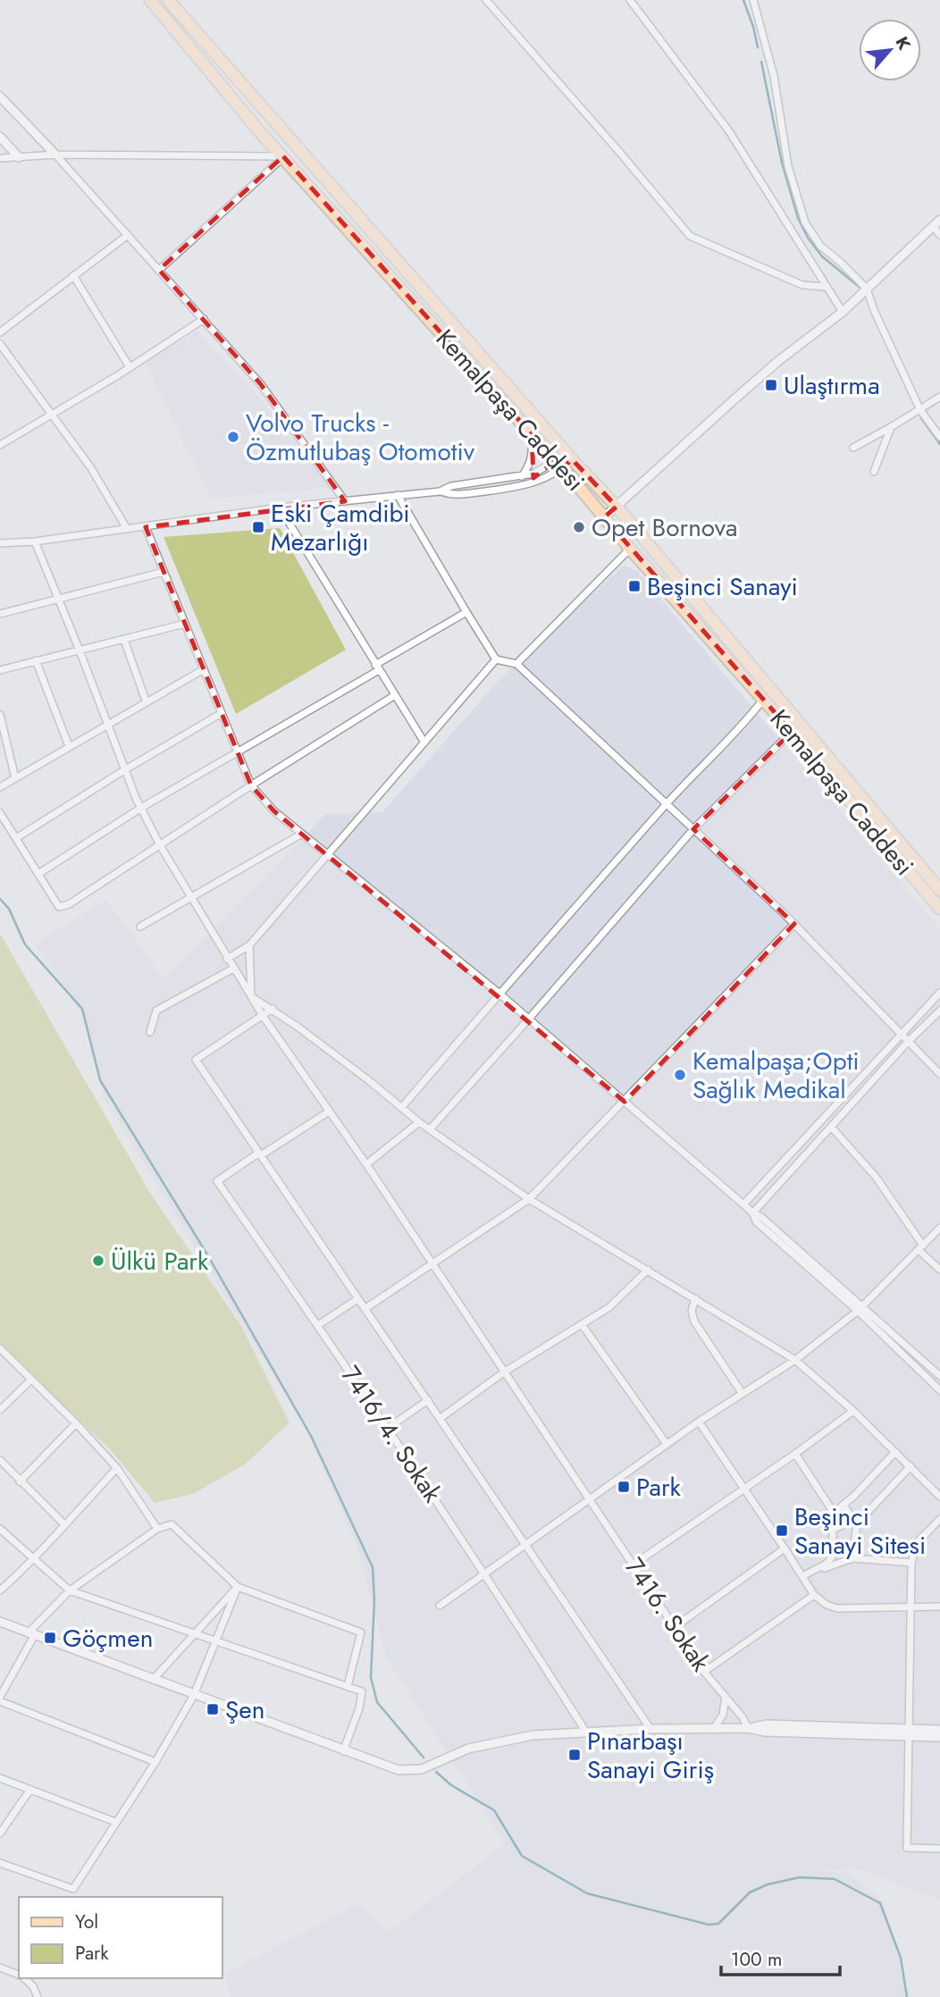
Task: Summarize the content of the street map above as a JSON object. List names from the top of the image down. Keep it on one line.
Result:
{"streets":{"main road":["Kemalpaşa Caddesi"],"street":["7416/4. Sokak","7416. Sokak"]},"places":{"transit":["Ulaştırma","Eski Çamdibi Mezarlığı","Beşinci Sanayi","Park","Beşinci Sanayi Sitesi","Göçmen","Şen","Pınarbaşı Sanayi Giriş"],"other":["Volvo Trucks - Özmutlubaş Otomotiv","Opet Bornova","Kemalpaşa;Opti Sağlık Medikal","Ülkü Park"]},"legend":["Yol","Park"],"scale_bar":"100 m","north":"top right"}
